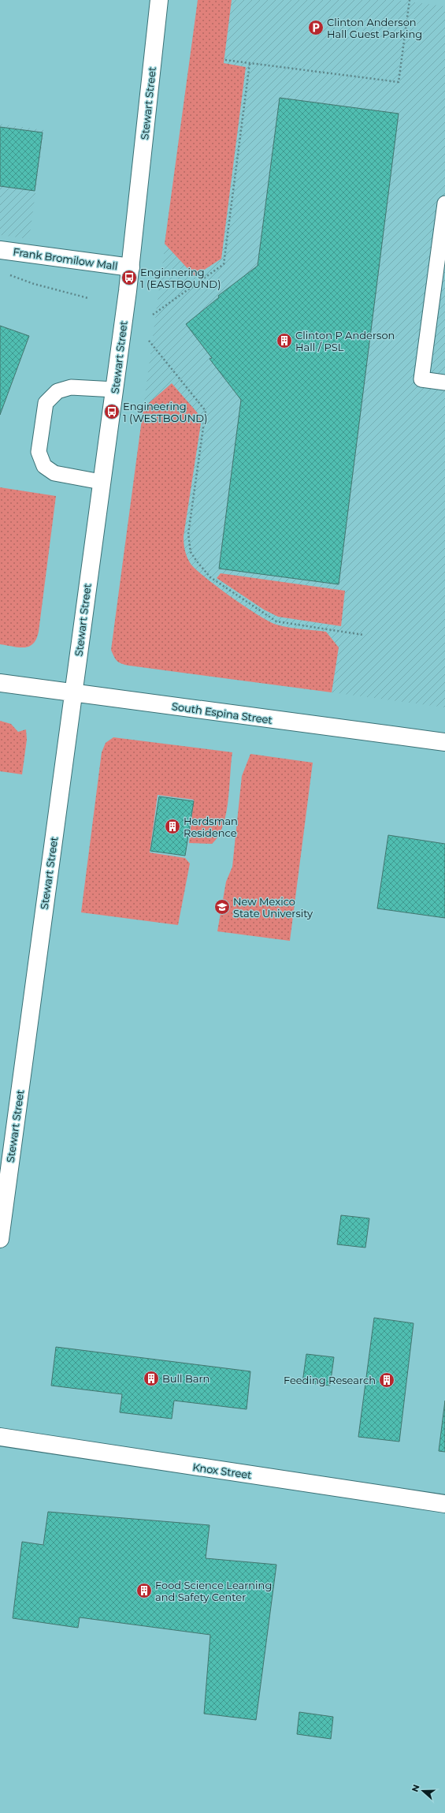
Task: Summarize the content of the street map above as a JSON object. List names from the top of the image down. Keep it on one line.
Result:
{"streets":{"street":["Stewart Street","Frank Bromilow Mall","South Espina Street","Knox Street"]},"crossings":[["Stewart Street","Frank Bromilow Mall"],["Stewart Street","South Espina Street"]],"places":{"parking":["Clinton Anderson Hall Guest Parking"],"bus stop":["Enginnering 1 (EASTBOUND)","Engineering 1 (WESTBOUND)"],"building":["Clinton P Anderson Hall / PSL","Herdsman Residence","Bull Barn","Feeding Research","Food Science Learning and Safety Center"],"school or university":["New Mexico State University"]},"north":"left"}
